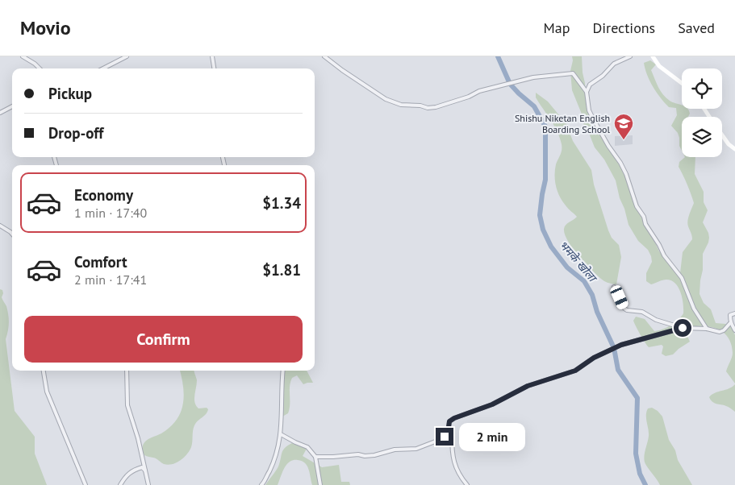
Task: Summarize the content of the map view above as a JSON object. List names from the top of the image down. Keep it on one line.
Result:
{"water":["भमके खोला"],"places":{"school or university":["Shishu Niketan English Boarding School"]},"page":{"header":"Movio","nav":["Map","Directions","Saved"],"banner":["Pickup","Drop-off"],"list":[{"name":"Economy","note":"1 min · 17:40","value":"$1.34"},{"name":"Comfort","note":"2 min · 17:41","value":"$1.81"}],"buttons":"Confirm","bubble":"2 min"}}
